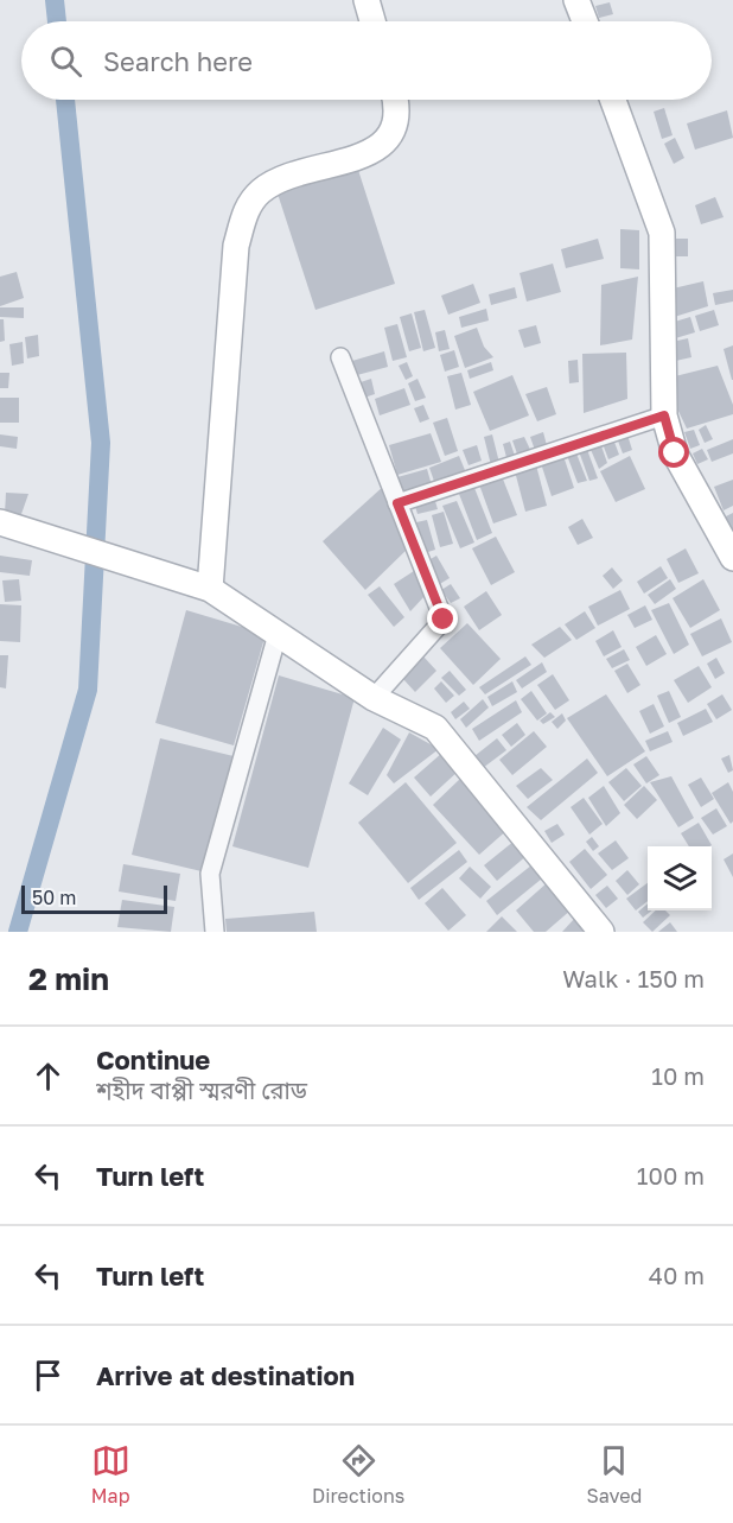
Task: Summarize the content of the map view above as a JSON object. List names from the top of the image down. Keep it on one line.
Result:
{"scale_bar":"50 m","page":{"search":"Search here","scale":"50 m","heading":["2 min","Walk · 150 m"],"list":[["Continue","শহীদ বাপ্পী স্মরণী রোড","10 m"],["Turn left","100 m"],["Turn left","40 m"],"Arrive at destination"],"nav":["Map","Directions","Saved"]}}
